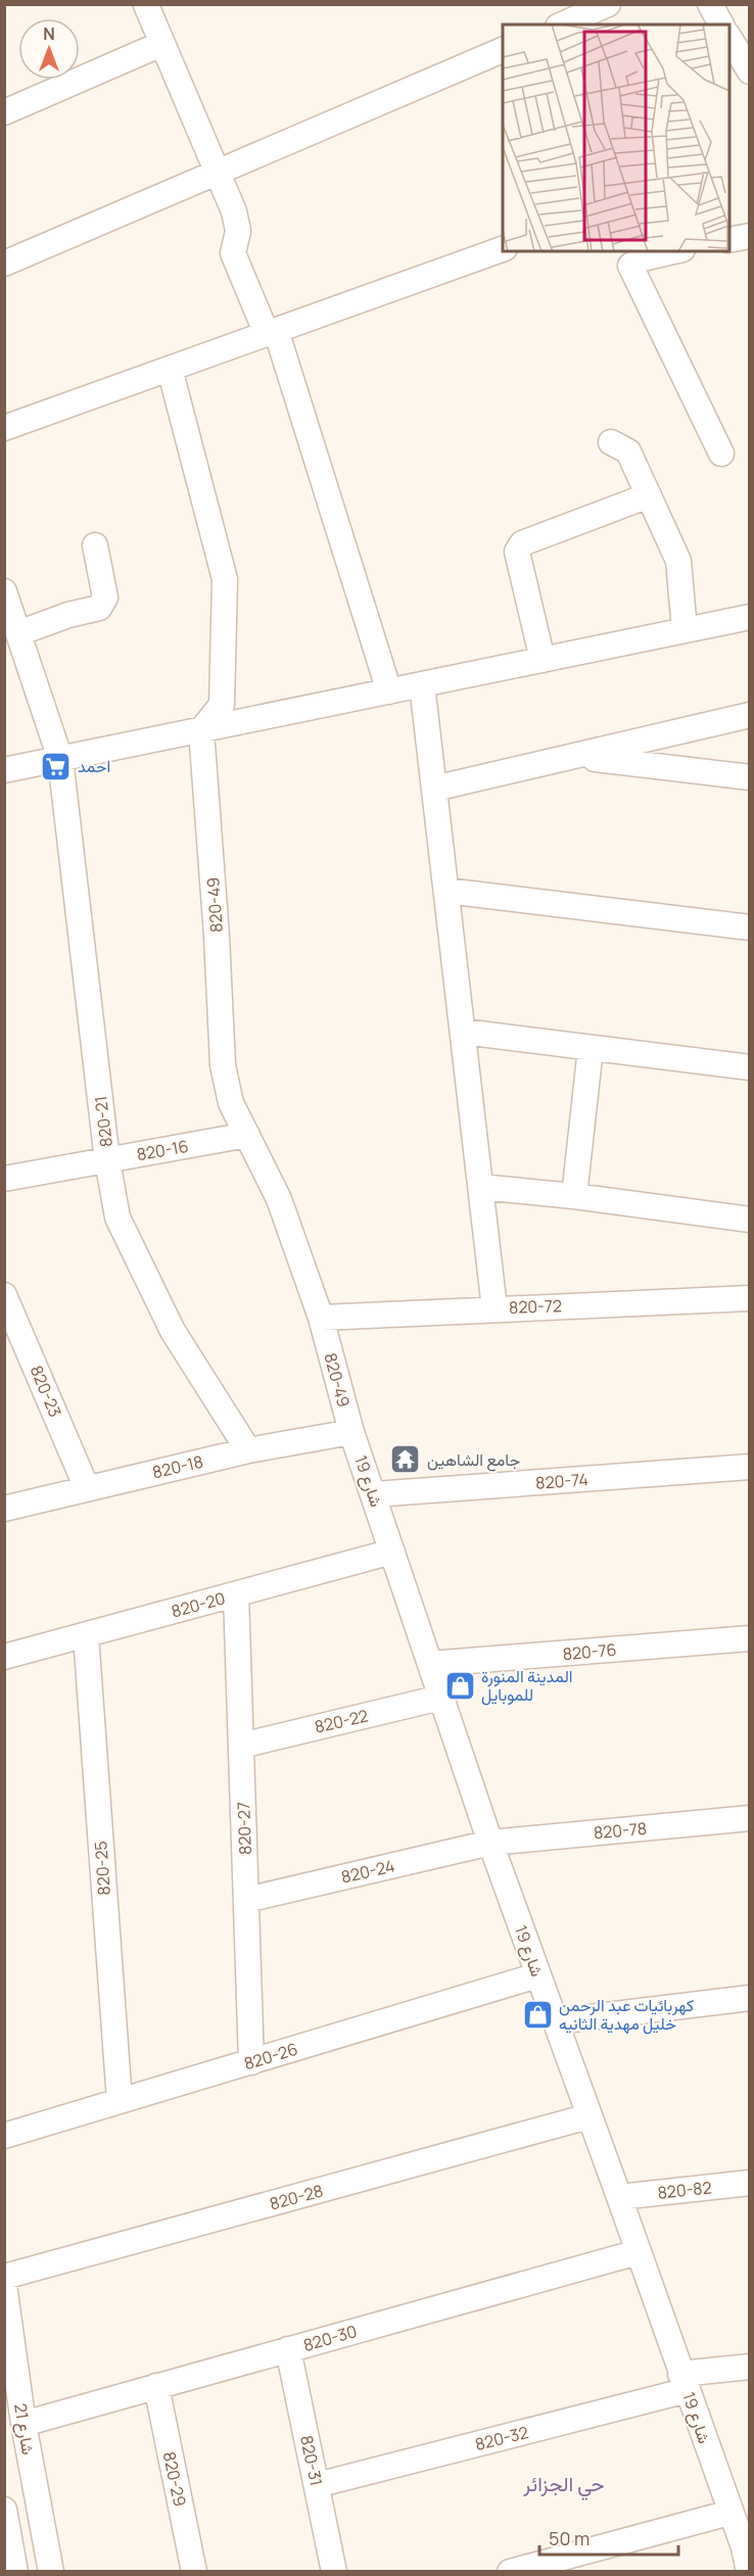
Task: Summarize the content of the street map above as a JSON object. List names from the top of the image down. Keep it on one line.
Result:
{"streets":{"street":["820-49","820-21","820-16","820-72","820-23","820-18","شارع 19","820-74","820-20","820-76","820-22","820-27","820-78","820-25","820-24","820-26","820-82","820-28","820-30","شارع 21","820-32","820-31","820-29"]},"crossings":[["820-49","820-16"],["820-49","820-72"],["820-49","820-18"],["820-49","شارع 19"],["820-21","820-16"],["820-21","820-18"],["820-23","820-18"],["820-18","شارع 19"],["شارع 19","820-74"],["شارع 19","820-20"],["شارع 19","820-76"],["شارع 19","820-22"],["شارع 19","820-78"],["شارع 19","820-24"],["شارع 19","820-26"],["شارع 19","820-82"],["شارع 19","820-28"],["شارع 19","820-30"],["شارع 19","820-32"],["820-20","820-27"],["820-20","820-25"],["820-22","820-27"],["820-27","820-24"],["820-27","820-26"],["820-78","820-24"],["820-25","820-26"],["820-30","شارع 21"],["820-30","820-31"],["820-30","820-29"],["820-32","820-31"]],"districts":["حي الجزائر"],"places":{"supermarket":["احمد"],"temple":["جامع الشاهين"],"shop":["المدينة المنورة للموبايل","كهربائيات عبد الرحمن خليل مهدية الثانيه"]},"scale_bar":"50 m","north":"top"}
